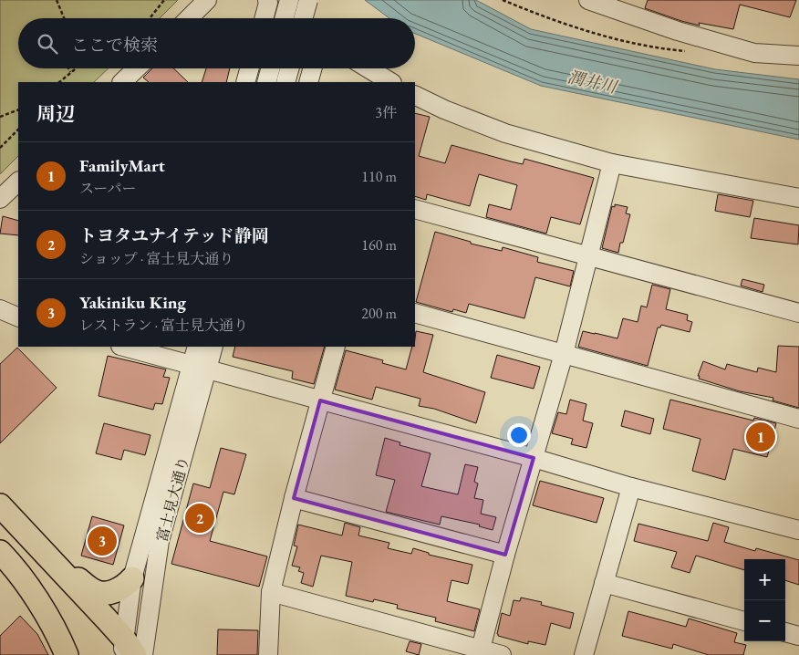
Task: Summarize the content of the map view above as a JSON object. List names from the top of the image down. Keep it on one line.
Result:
{"streets":{"street":["富士見大通り"]},"water":["潤井川"],"page":{"search":"ここで検索","heading":["周辺","3件"],"list":[{"mark":"1","name":"FamilyMart","note":"スーパー","value":"110 m"},{"mark":"2","name":"トヨタユナイテッド静岡","note":"ショップ · 富士見大通り","value":"160 m"},{"mark":"3","name":"Yakiniku King","note":"レストラン · 富士見大通り","value":"200 m"}],"pins":["1","2","3"],"map_buttons":["+","−"]}}
